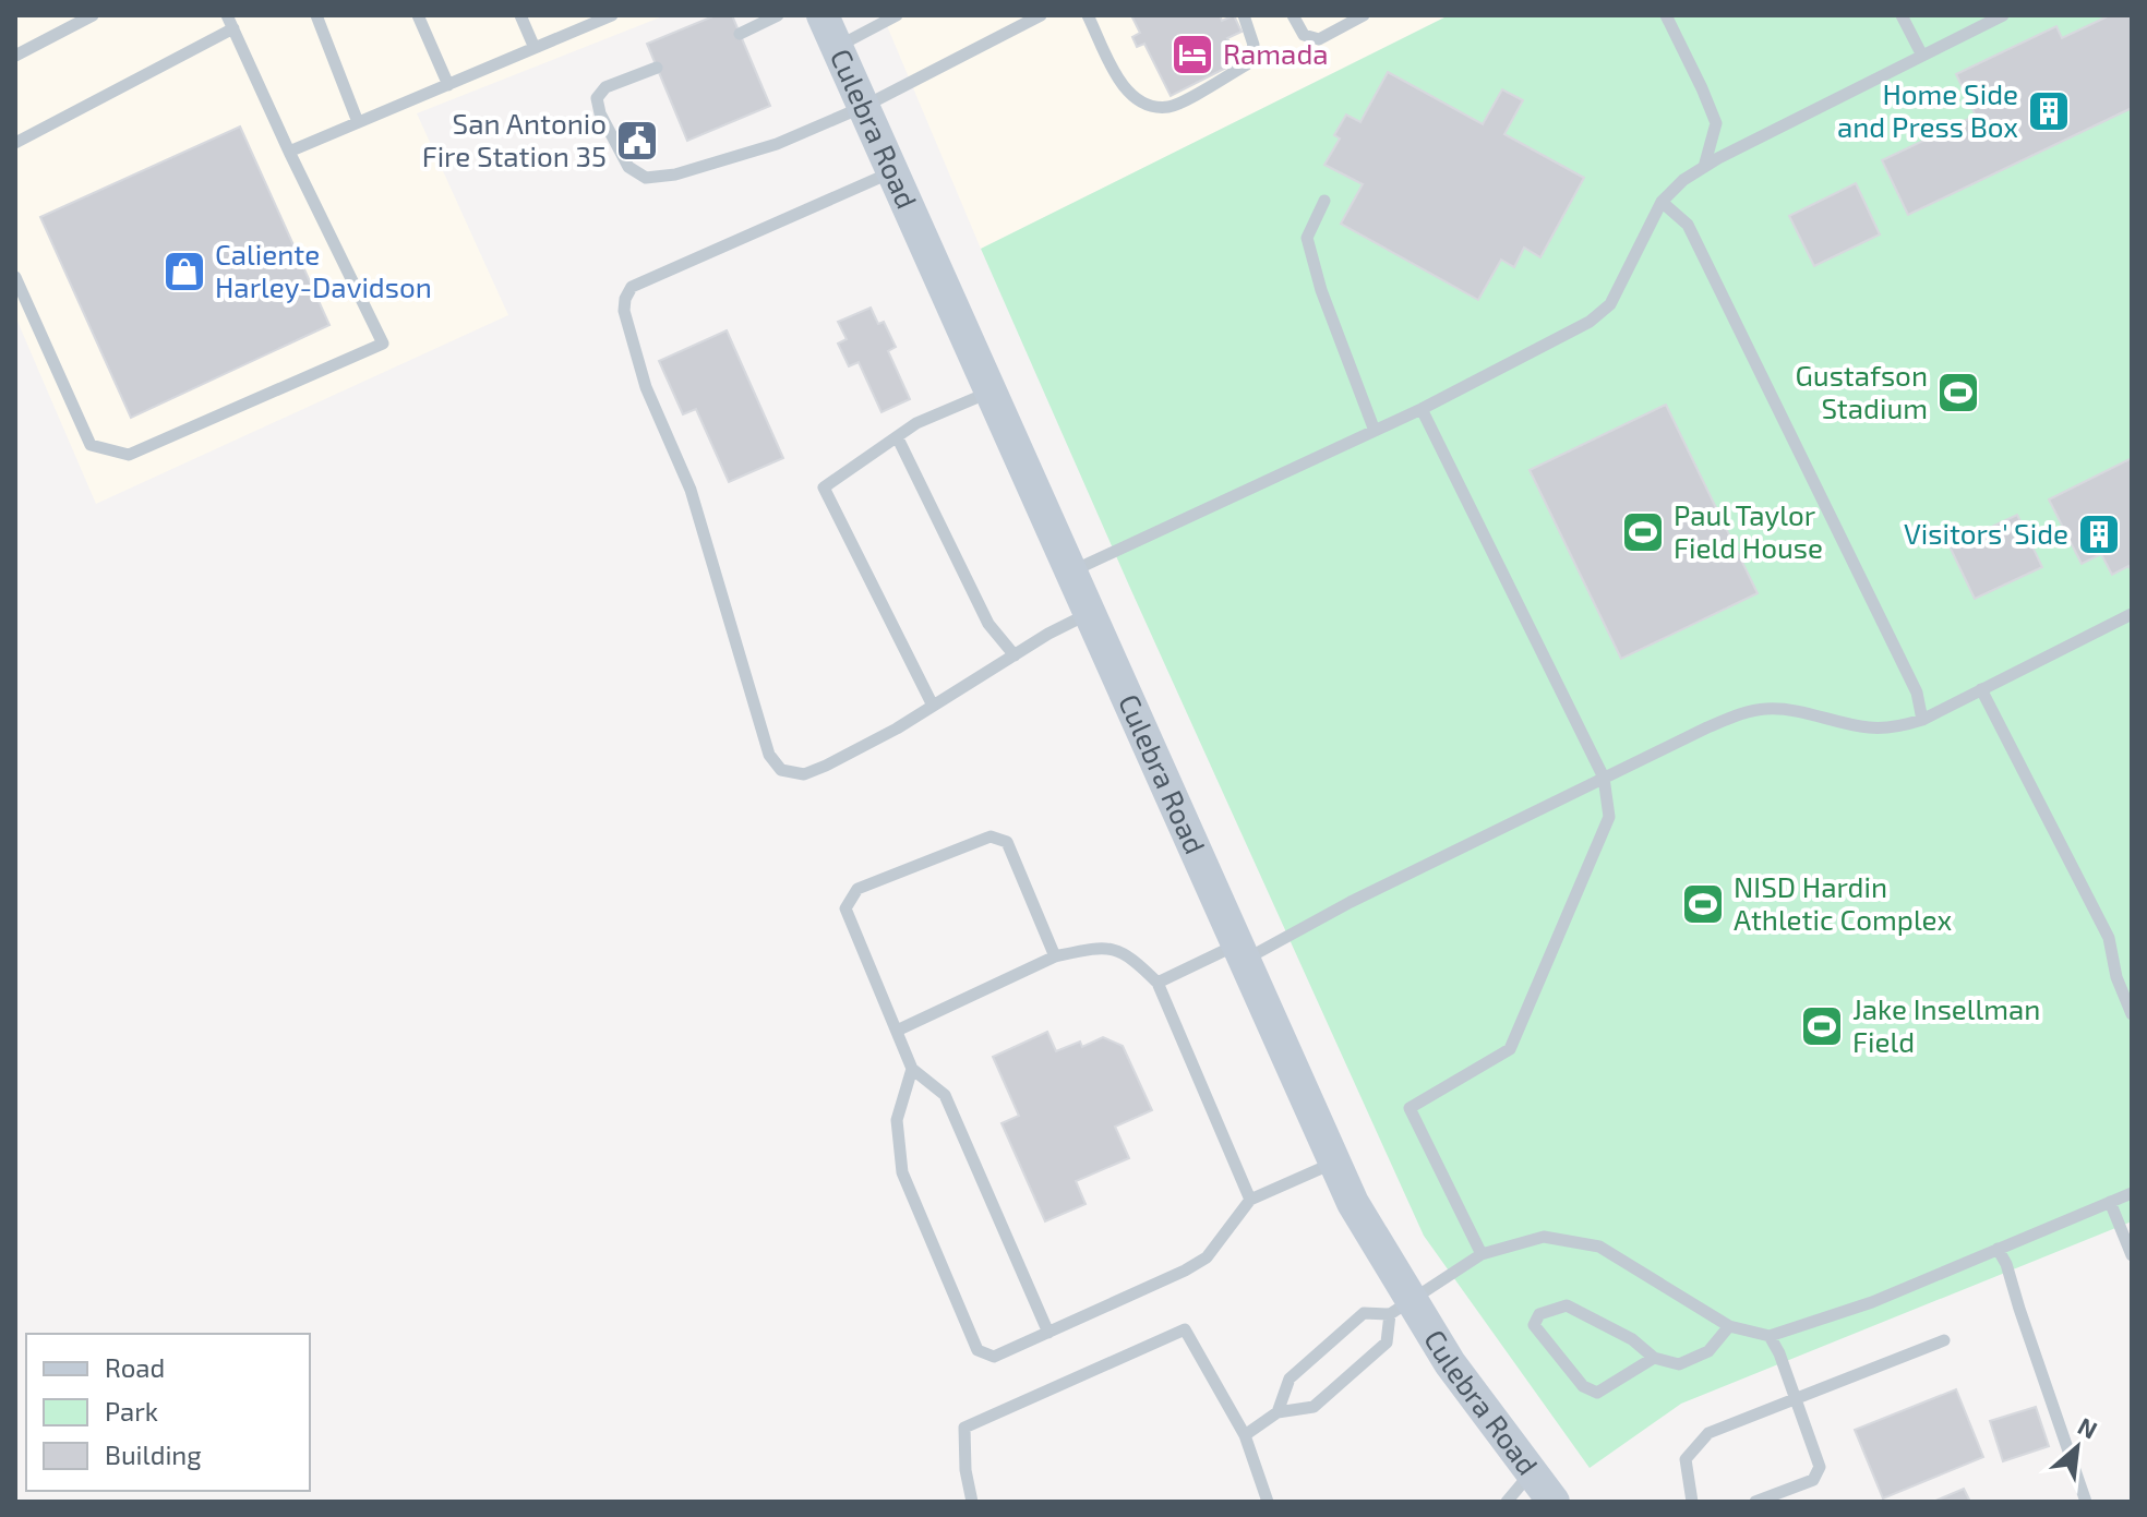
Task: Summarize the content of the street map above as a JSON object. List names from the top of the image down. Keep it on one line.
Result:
{"streets":{"main road":["Culebra Road"]},"places":{"hotel":["Ramada"],"building":["Home Side and Press Box","Visitors' Side"],"public building":["San Antonio Fire Station 35"],"shop":["Caliente Harley-Davidson"],"sports":["Gustafson Stadium","Paul Taylor Field House","NISD Hardin Athletic Complex","Jake Insellman Field"]},"legend":["Road","Park","Building"],"north":"top right"}
